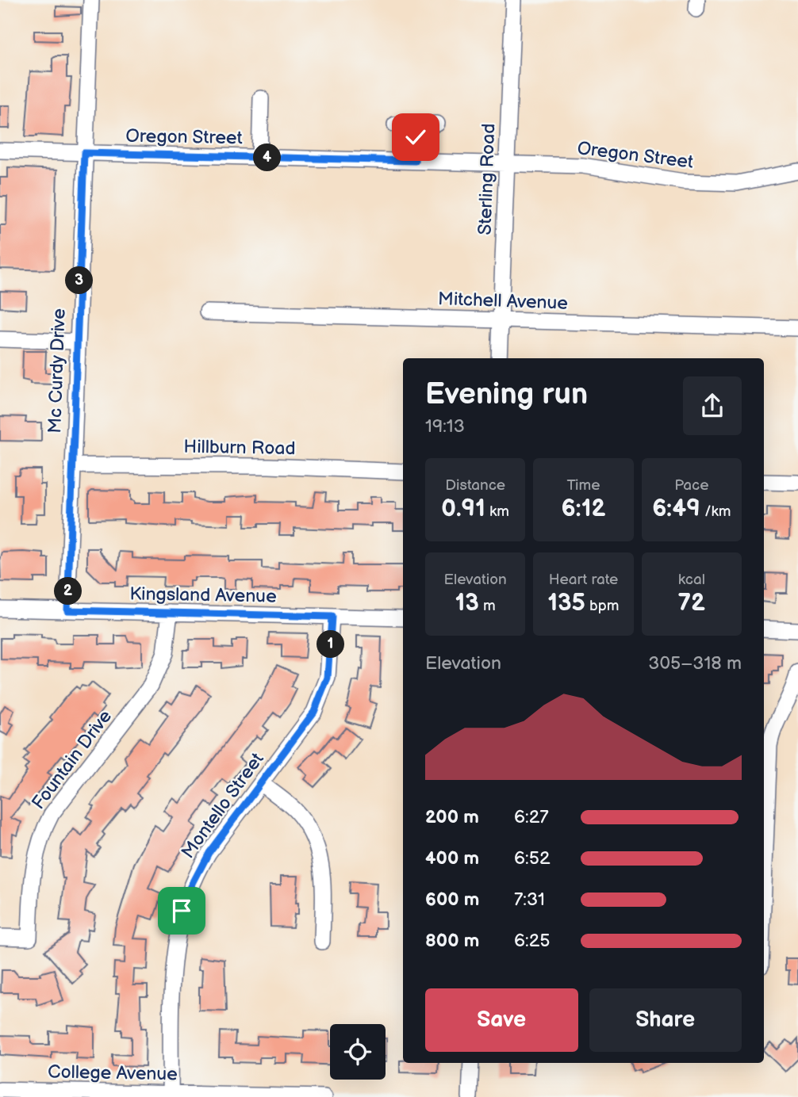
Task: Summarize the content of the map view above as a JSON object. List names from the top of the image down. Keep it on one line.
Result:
{"streets":{"street":["Oregon Street","Sterling Road","Mitchell Avenue","Mc Curdy Drive","Hillburn Road","Kingsland Avenue","Fountain Drive","Montello Street","College Avenue"]},"crossings":[["Oregon Street","Sterling Road"],["Oregon Street","Mc Curdy Drive"],["Sterling Road","Mitchell Avenue"],["Mc Curdy Drive","Hillburn Road"],["Mc Curdy Drive","Kingsland Avenue"],["Kingsland Avenue","Fountain Drive"],["Kingsland Avenue","Montello Street"],["Montello Street","College Avenue"]],"page":{"pins":["4","3","2","1"],"heading":["Evening run","19:13"],"stats":[["Distance","0.91 km"],["Time","6:12"],["Pace","6:49 /km"],["Elevation","13 m"],["Heart rate","135 bpm"],["kcal","72"]],"chart":["Elevation","305–318 m"],"list":[{"name":"200 m","note":"6:27"},{"name":"400 m","note":"6:52"},{"name":"600 m","note":"7:31"},{"name":"800 m","note":"6:25"}],"buttons":["Save","Share"]}}
